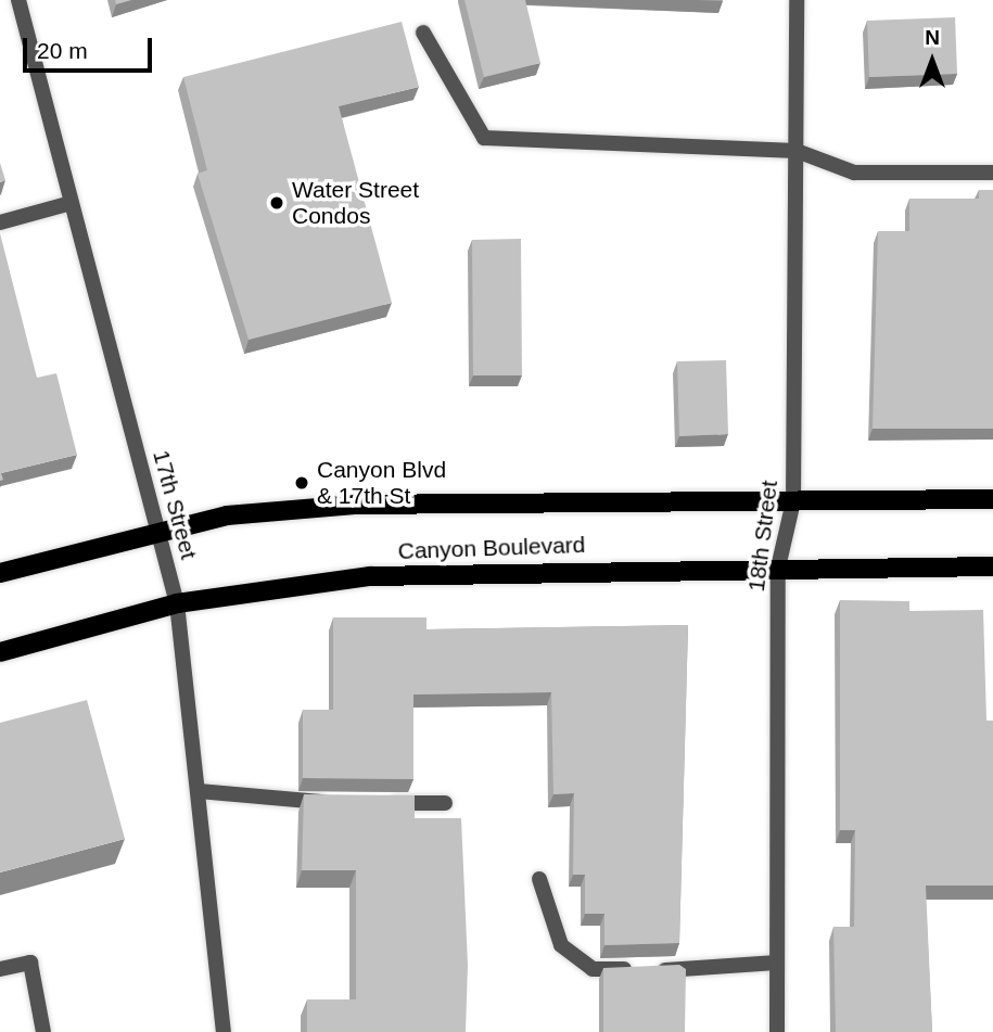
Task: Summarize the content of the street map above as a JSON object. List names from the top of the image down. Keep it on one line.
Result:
{"streets":{"main road":["Canyon Boulevard"],"street":["17th Street","18th Street"]},"crossings":[["17th Street","Canyon Boulevard"],["18th Street","Canyon Boulevard"]],"places":["Water Street Condos","Canyon Blvd & 17th St"],"scale_bar":"20 m","north":"top"}
